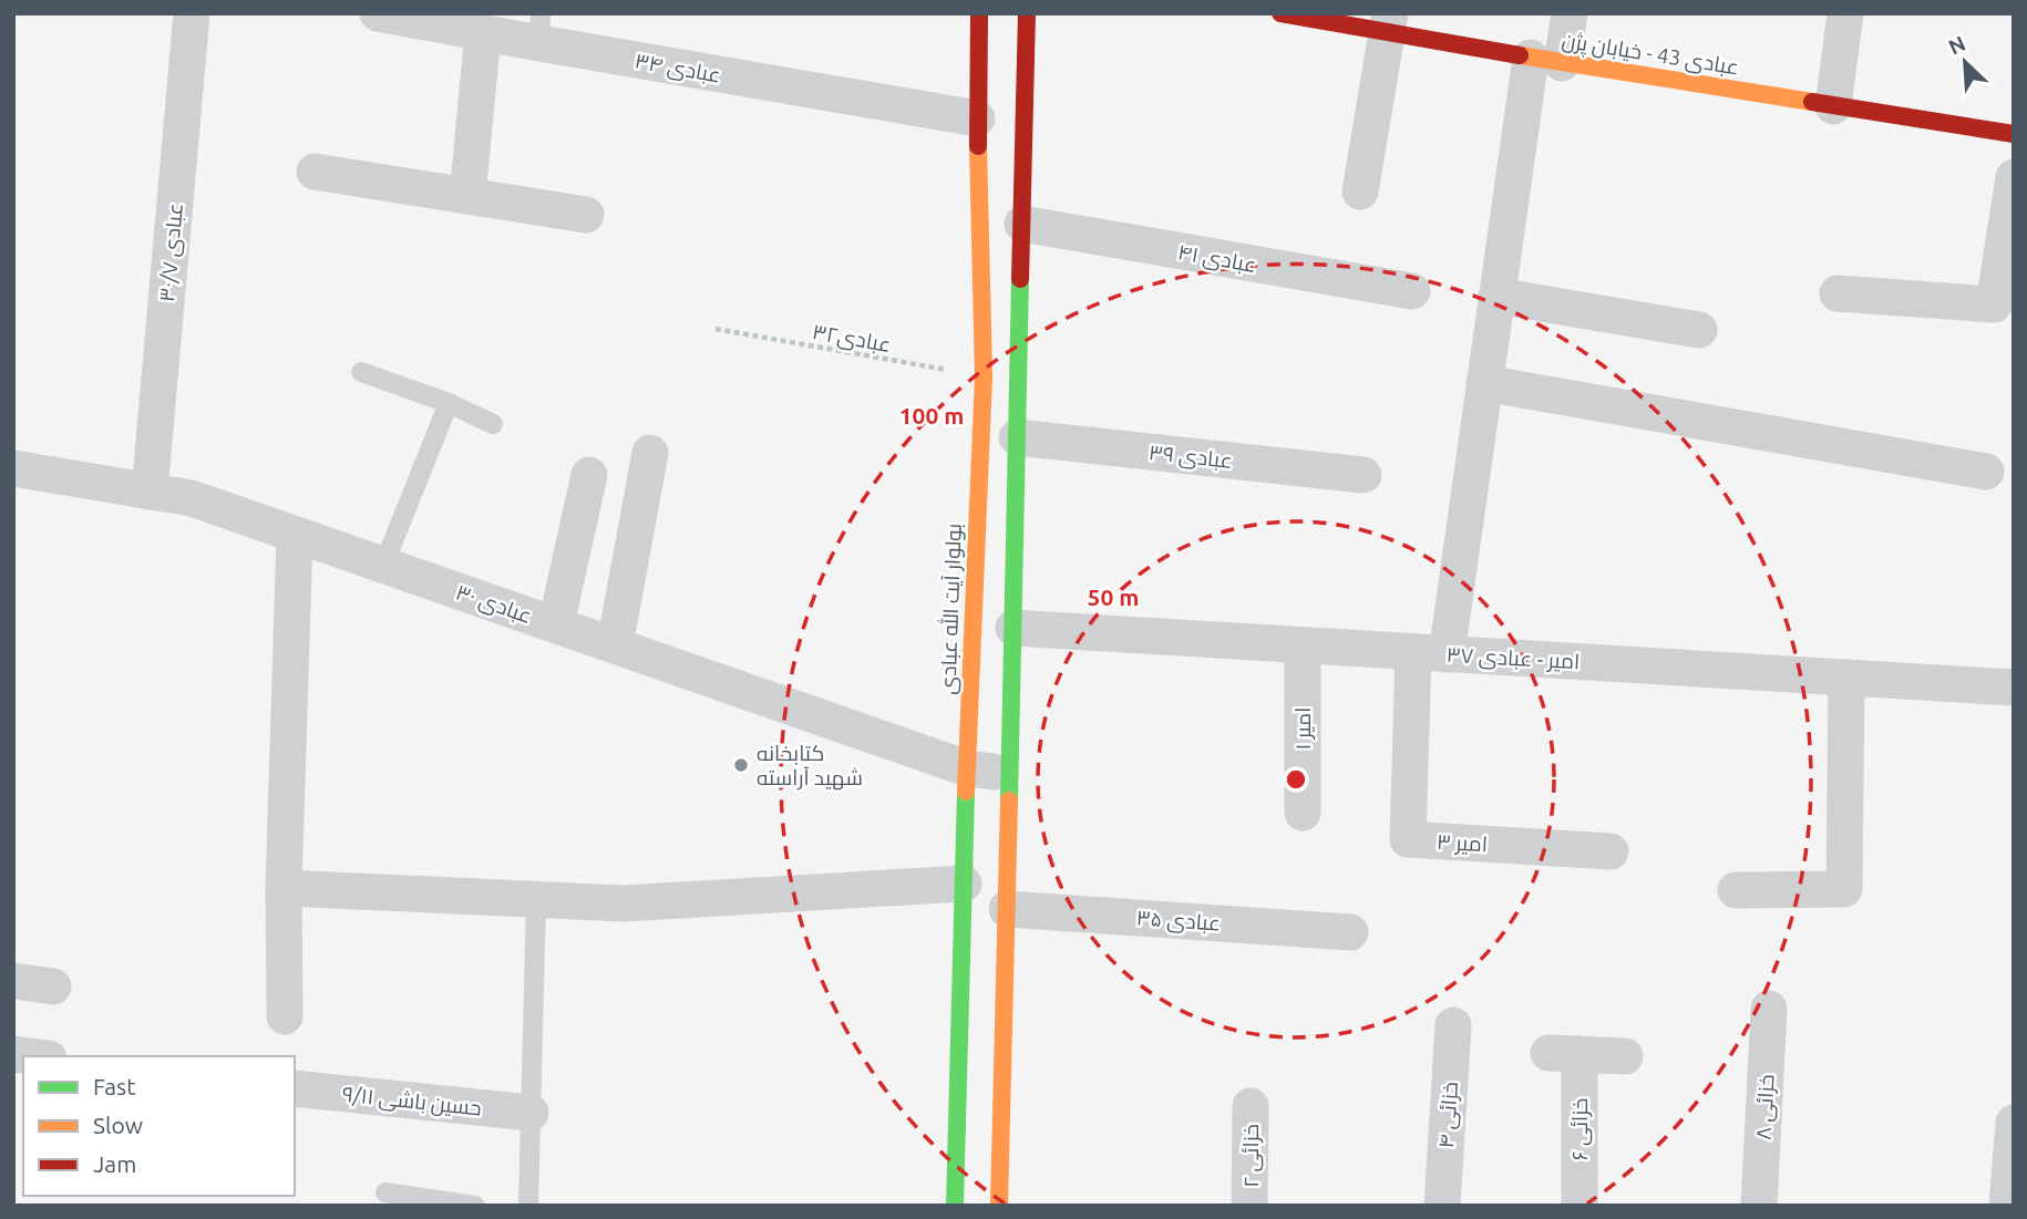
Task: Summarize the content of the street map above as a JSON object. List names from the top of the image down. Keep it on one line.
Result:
{"streets":{"main road":["عبادی 43 - خیابان پژن","بولوار آیت الله عبادی"],"street":["عبادی ۳۴","عبادی ۳۰/۷","عبادی ۴۱","عبادی ۳۹","عبادی ۳۰","امیر - عبادی ۳۷","امیر ۱","امیر ۳","عبادی ۳۵","حسین باشی ۹/۱۱","خزائی ۸","خزائی ۴","خزائی ۶","خزائی ۲"],"path":["عبادی۳۲"]},"crossings":[["عبادی ۳۴","بولوار آیت الله عبادی"],["عبادی ۳۰/۷","عبادی ۳۰"],["عبادی۳۲","بولوار آیت الله عبادی"],["عبادی ۳۰","بولوار آیت الله عبادی"],["امیر - عبادی ۳۷","امیر ۱"],["امیر - عبادی ۳۷","امیر ۳"]],"places":["کتابخانه شهید آراسته"],"legend":["Fast","Slow","Jam"],"north":"top left","rings":["100 m","50 m"]}
